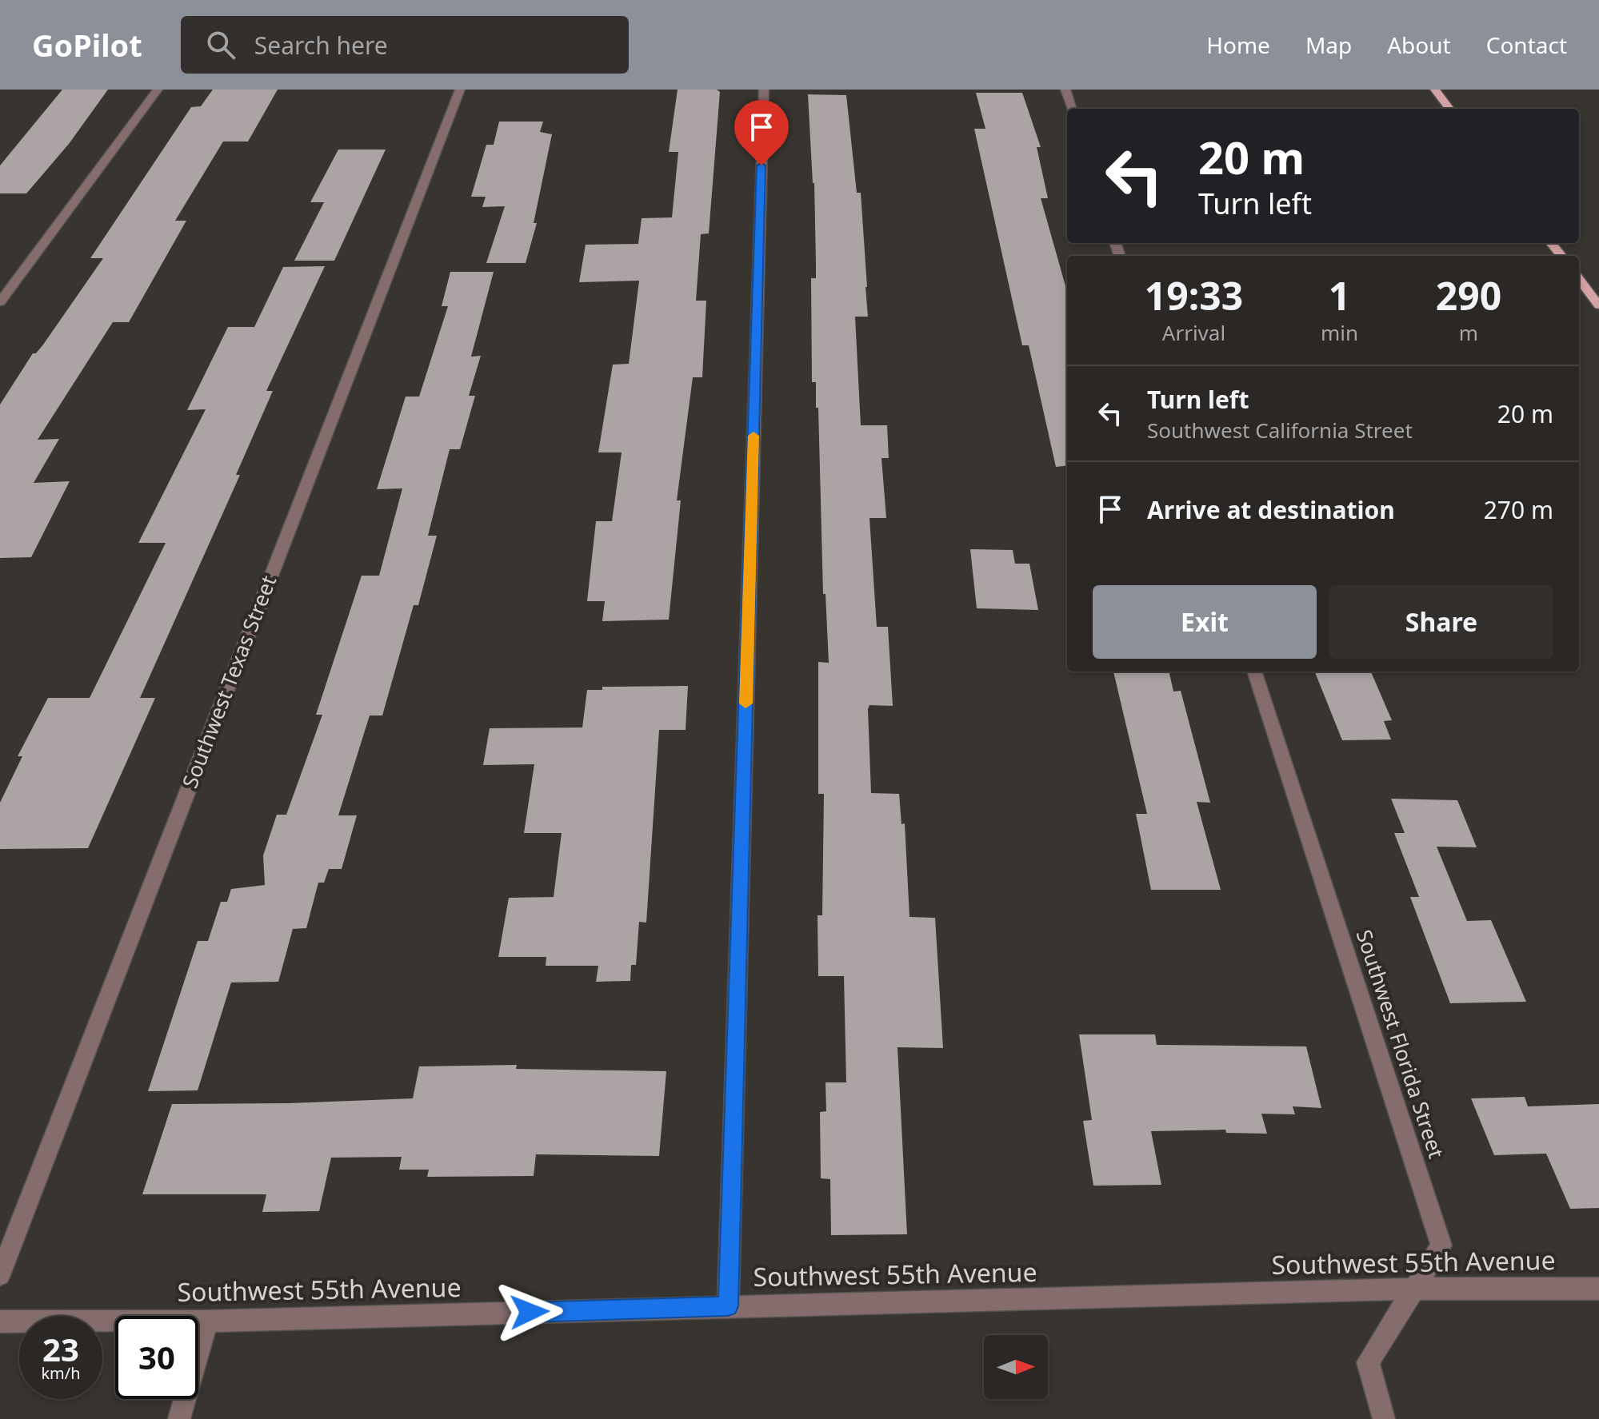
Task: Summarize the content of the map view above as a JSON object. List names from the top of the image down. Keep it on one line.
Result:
{"streets":{"street":["Southwest Texas Street","Southwest Florida Street","Southwest 55th Avenue"]},"crossings":[["Southwest Florida Street","Southwest 55th Avenue"]],"north":"right","page":{"header":"GoPilot","search":"Search here","nav":["Home","Map","About","Contact"],"turn":["20 m","Turn left"],"eta":["19:33","Arrival","1","min","290","m"],"list":[{"name":"Turn left","note":"Southwest California Street","value":"20 m"},{"name":"Arrive at destination","value":"270 m"}],"buttons":["Exit","Share"],"speed":"23 km/h","limit":"30"}}
